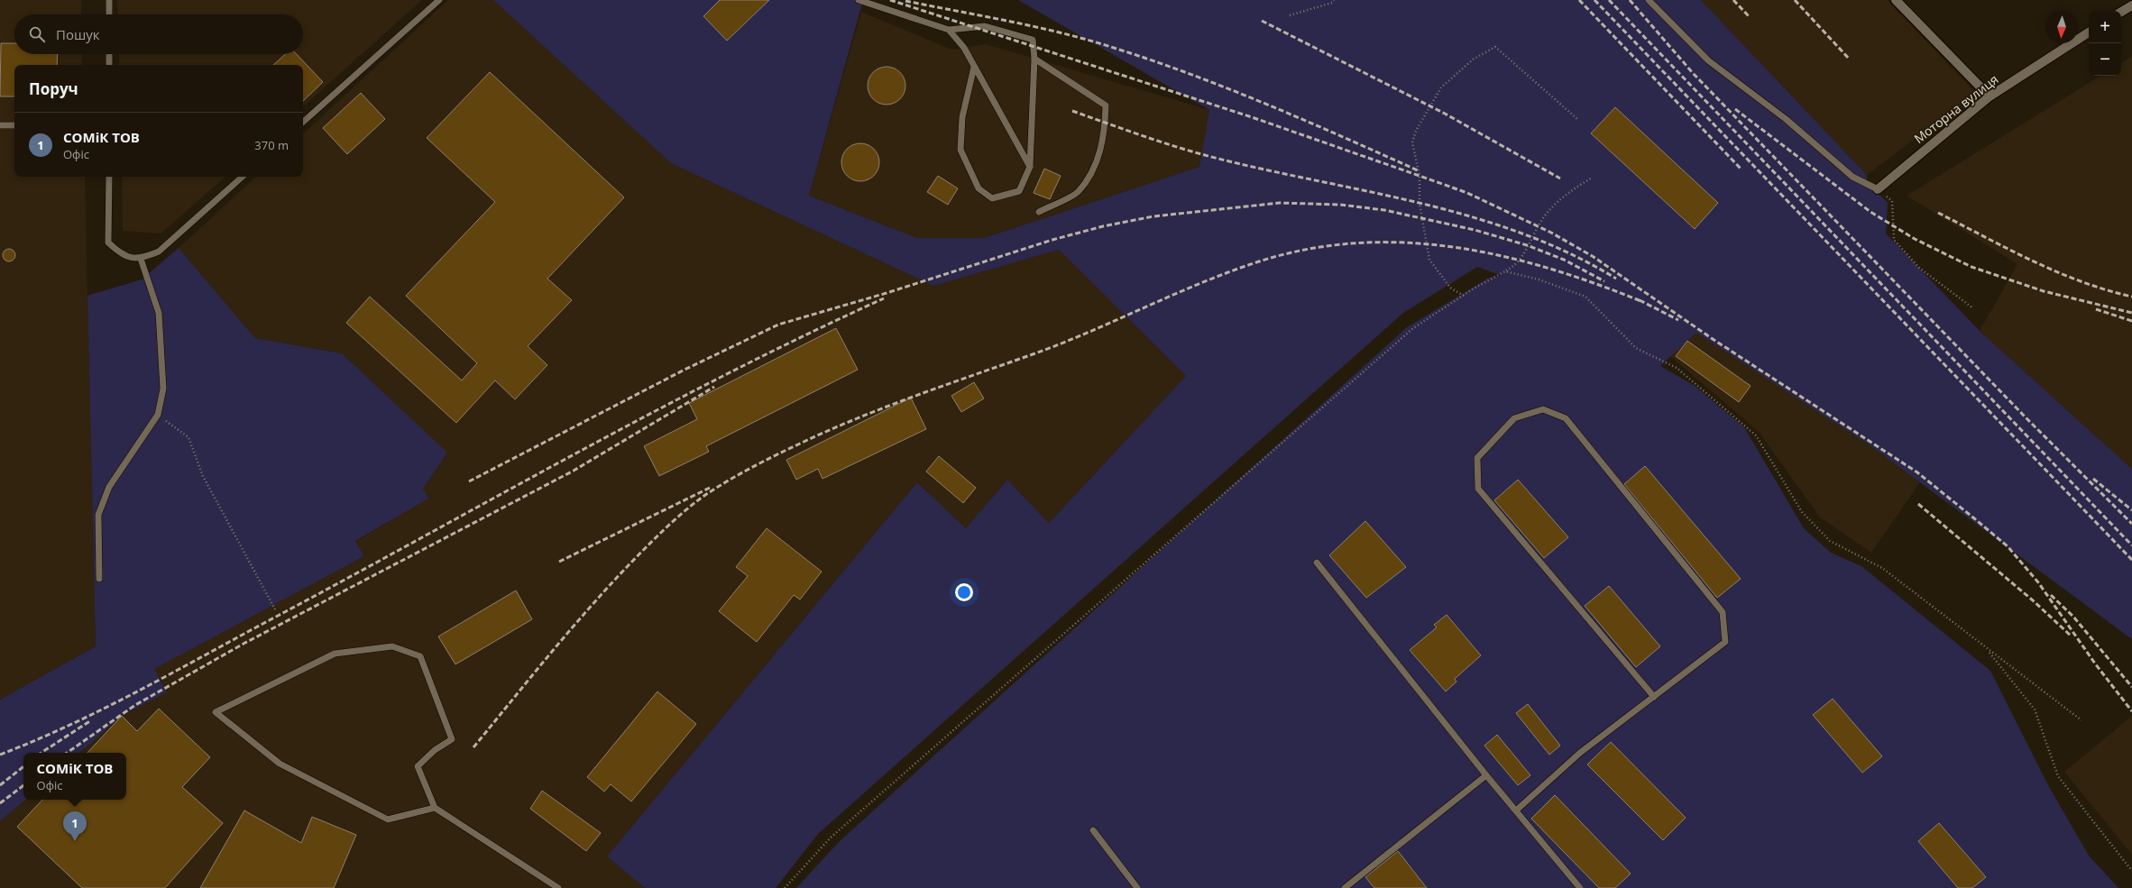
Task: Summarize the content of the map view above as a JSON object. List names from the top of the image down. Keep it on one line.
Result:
{"streets":{"street":["Моторна вулиця"]},"north":"bottom","page":{"map_buttons":["+","−"],"search":"Пошук","heading":"Поруч","list":[{"mark":"1","name":"СОМіК ТОВ","note":"Офіс","value":"370 m"}],"popup":["СОМіК ТОВ","Офіс"],"pins":"1"}}
